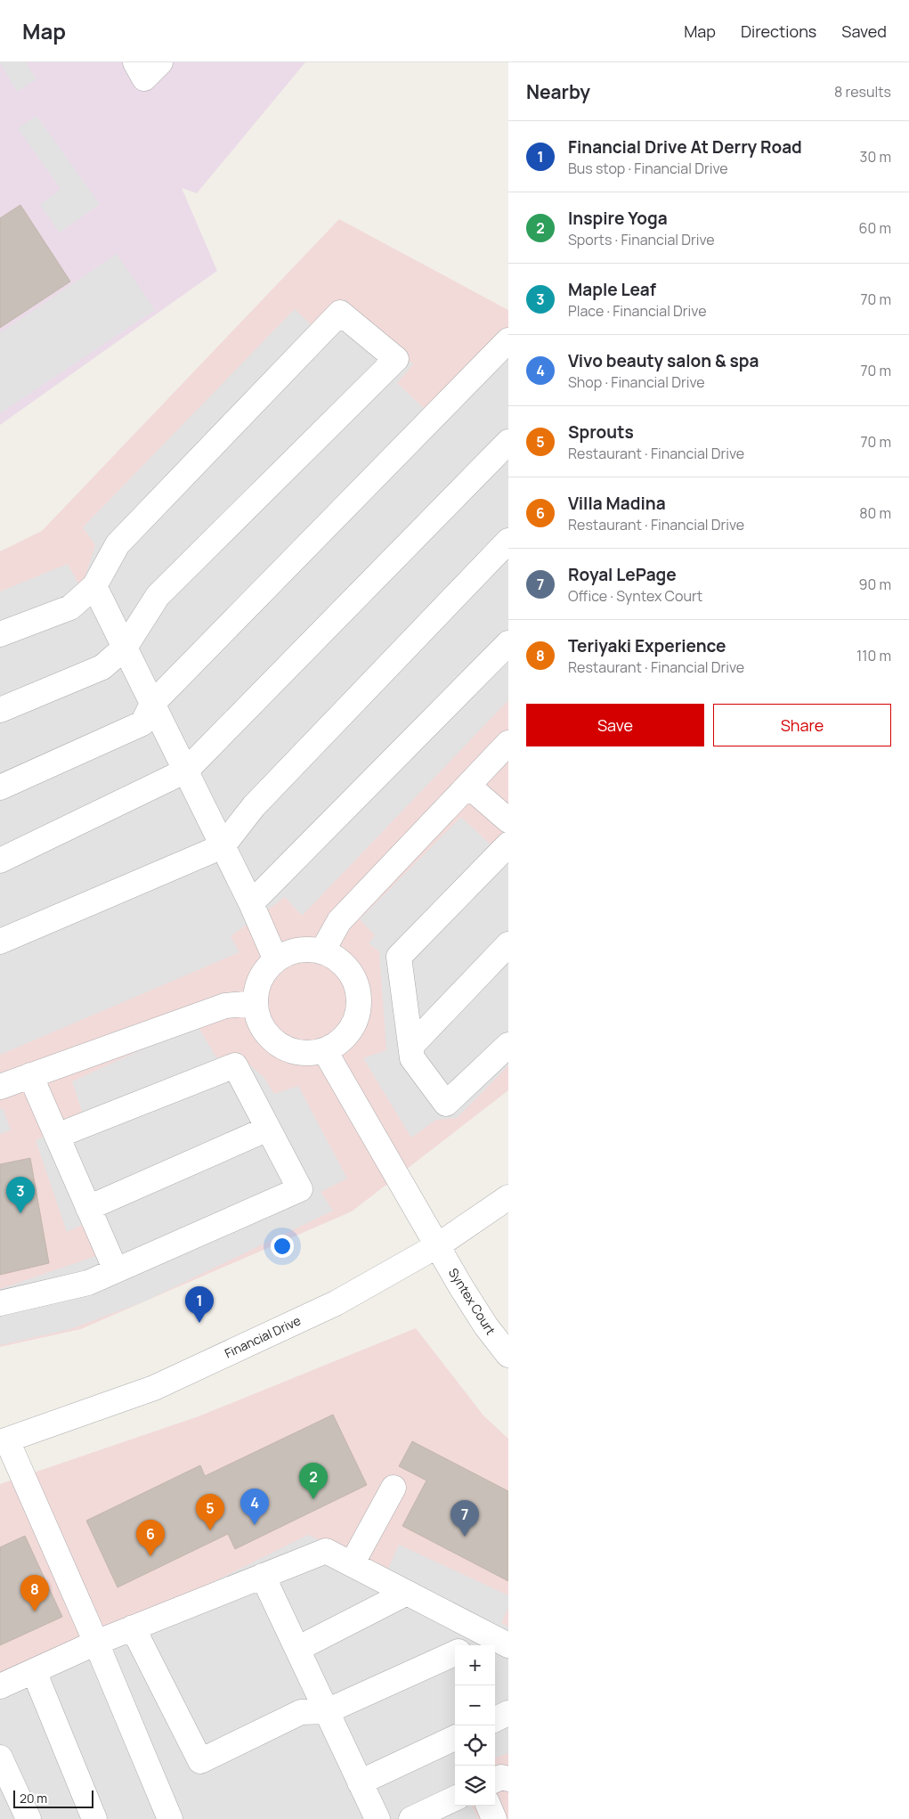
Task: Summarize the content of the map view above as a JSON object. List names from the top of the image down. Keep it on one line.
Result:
{"streets":{"street":["Syntex Court","Financial Drive"]},"crossings":[["Syntex Court","Financial Drive"]],"scale_bar":"20 m","page":{"header":"Map","nav":["Map","Directions","Saved"],"heading":["Nearby","8 results"],"list":[{"mark":"1","name":"Financial Drive At Derry Road","note":"Bus stop · Financial Drive","value":"30 m"},{"mark":"2","name":"Inspire Yoga","note":"Sports · Financial Drive","value":"60 m"},{"mark":"3","name":"Maple Leaf","note":"Place · Financial Drive","value":"70 m"},{"mark":"4","name":"Vivo beauty salon & spa","note":"Shop · Financial Drive","value":"70 m"},{"mark":"5","name":"Sprouts","note":"Restaurant · Financial Drive","value":"70 m"},{"mark":"6","name":"Villa Madina","note":"Restaurant · Financial Drive","value":"80 m"},{"mark":"7","name":"Royal LePage","note":"Office · Syntex Court","value":"90 m"},{"mark":"8","name":"Teriyaki Experience","note":"Restaurant · Financial Drive","value":"110 m"}],"buttons":["Save","Share"],"pins":["3","1","2","4","5","7","6","8"],"map_buttons":["+","−"],"scale":"20 m"}}
